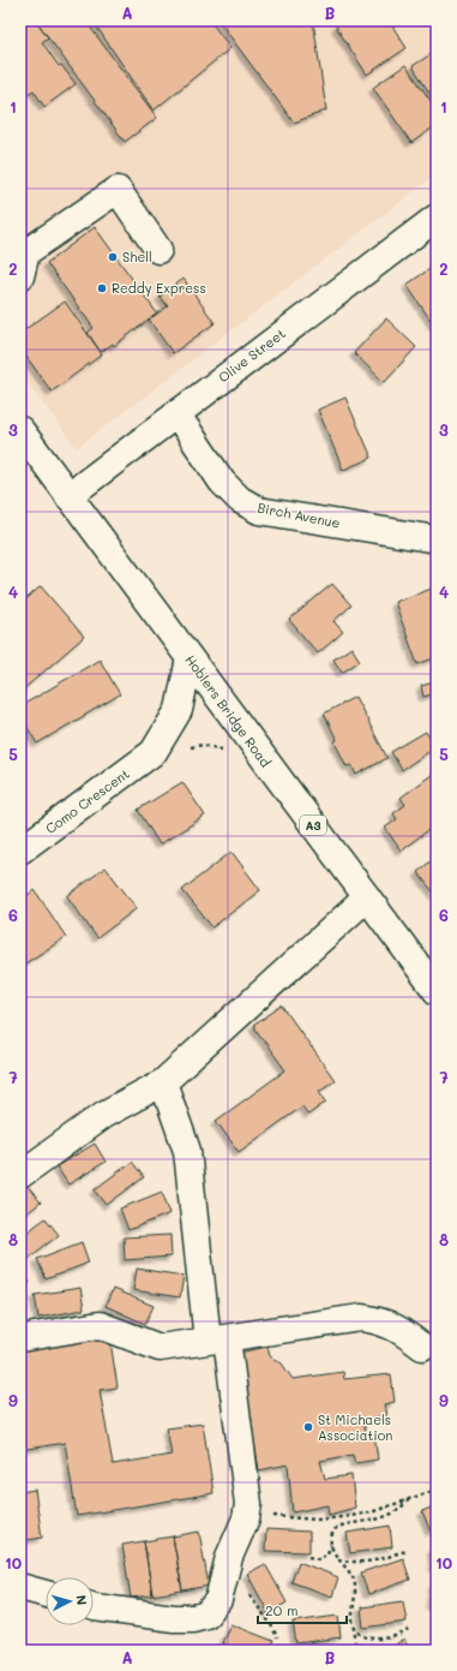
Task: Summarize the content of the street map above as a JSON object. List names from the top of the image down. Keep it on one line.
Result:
{"streets":{"main road":["Olive Street","Birch Avenue","Hoblers Bridge Road","Como Crescent","A3"]},"crossings":[["Olive Street","Birch Avenue"],["Olive Street","Hoblers Bridge Road"],["Hoblers Bridge Road","Como Crescent"]],"places":["Shell","Reddy Express","St Michaels Association"],"scale_bar":"20 m","north":"right","grid":{"columns":["A","B"],"rows":["1","2","3","4","5","6","7","8","9","10"]}}
